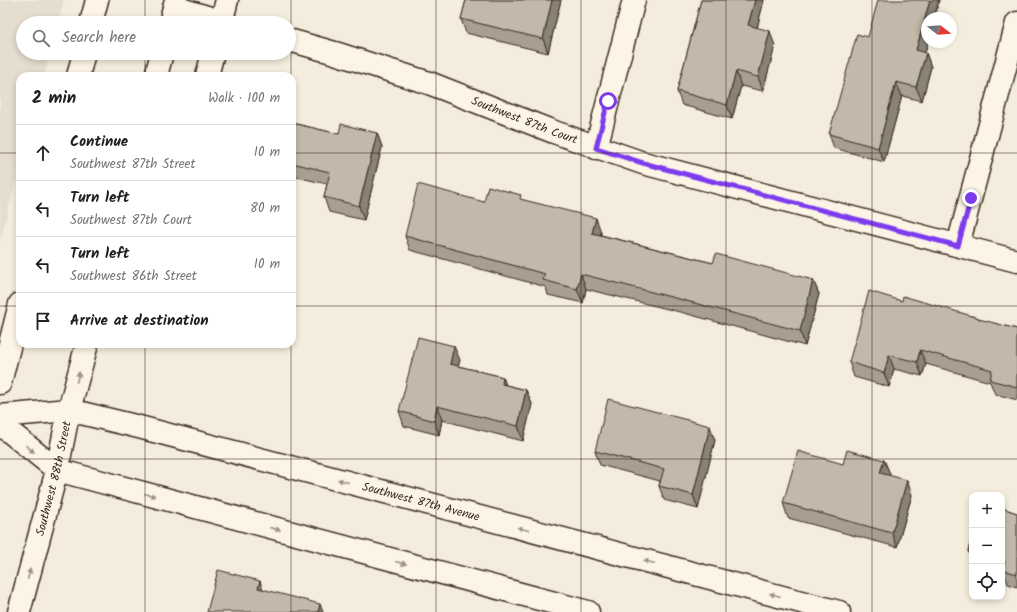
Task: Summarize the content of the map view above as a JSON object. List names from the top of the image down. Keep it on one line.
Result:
{"streets":{"main road":["Southwest 87th Court","Southwest 88th Street","Southwest 87th Avenue"]},"crossings":[["Southwest 88th Street","Southwest 87th Avenue"]],"one_way":["Southwest 88th Street"],"north":"right","page":{"search":"Search here","heading":["2 min","Walk · 100 m"],"list":[["Continue","Southwest 87th Street","10 m"],["Turn left","Southwest 87th Court","80 m"],["Turn left","Southwest 86th Street","10 m"],"Arrive at destination"],"map_buttons":["+","−"]}}
